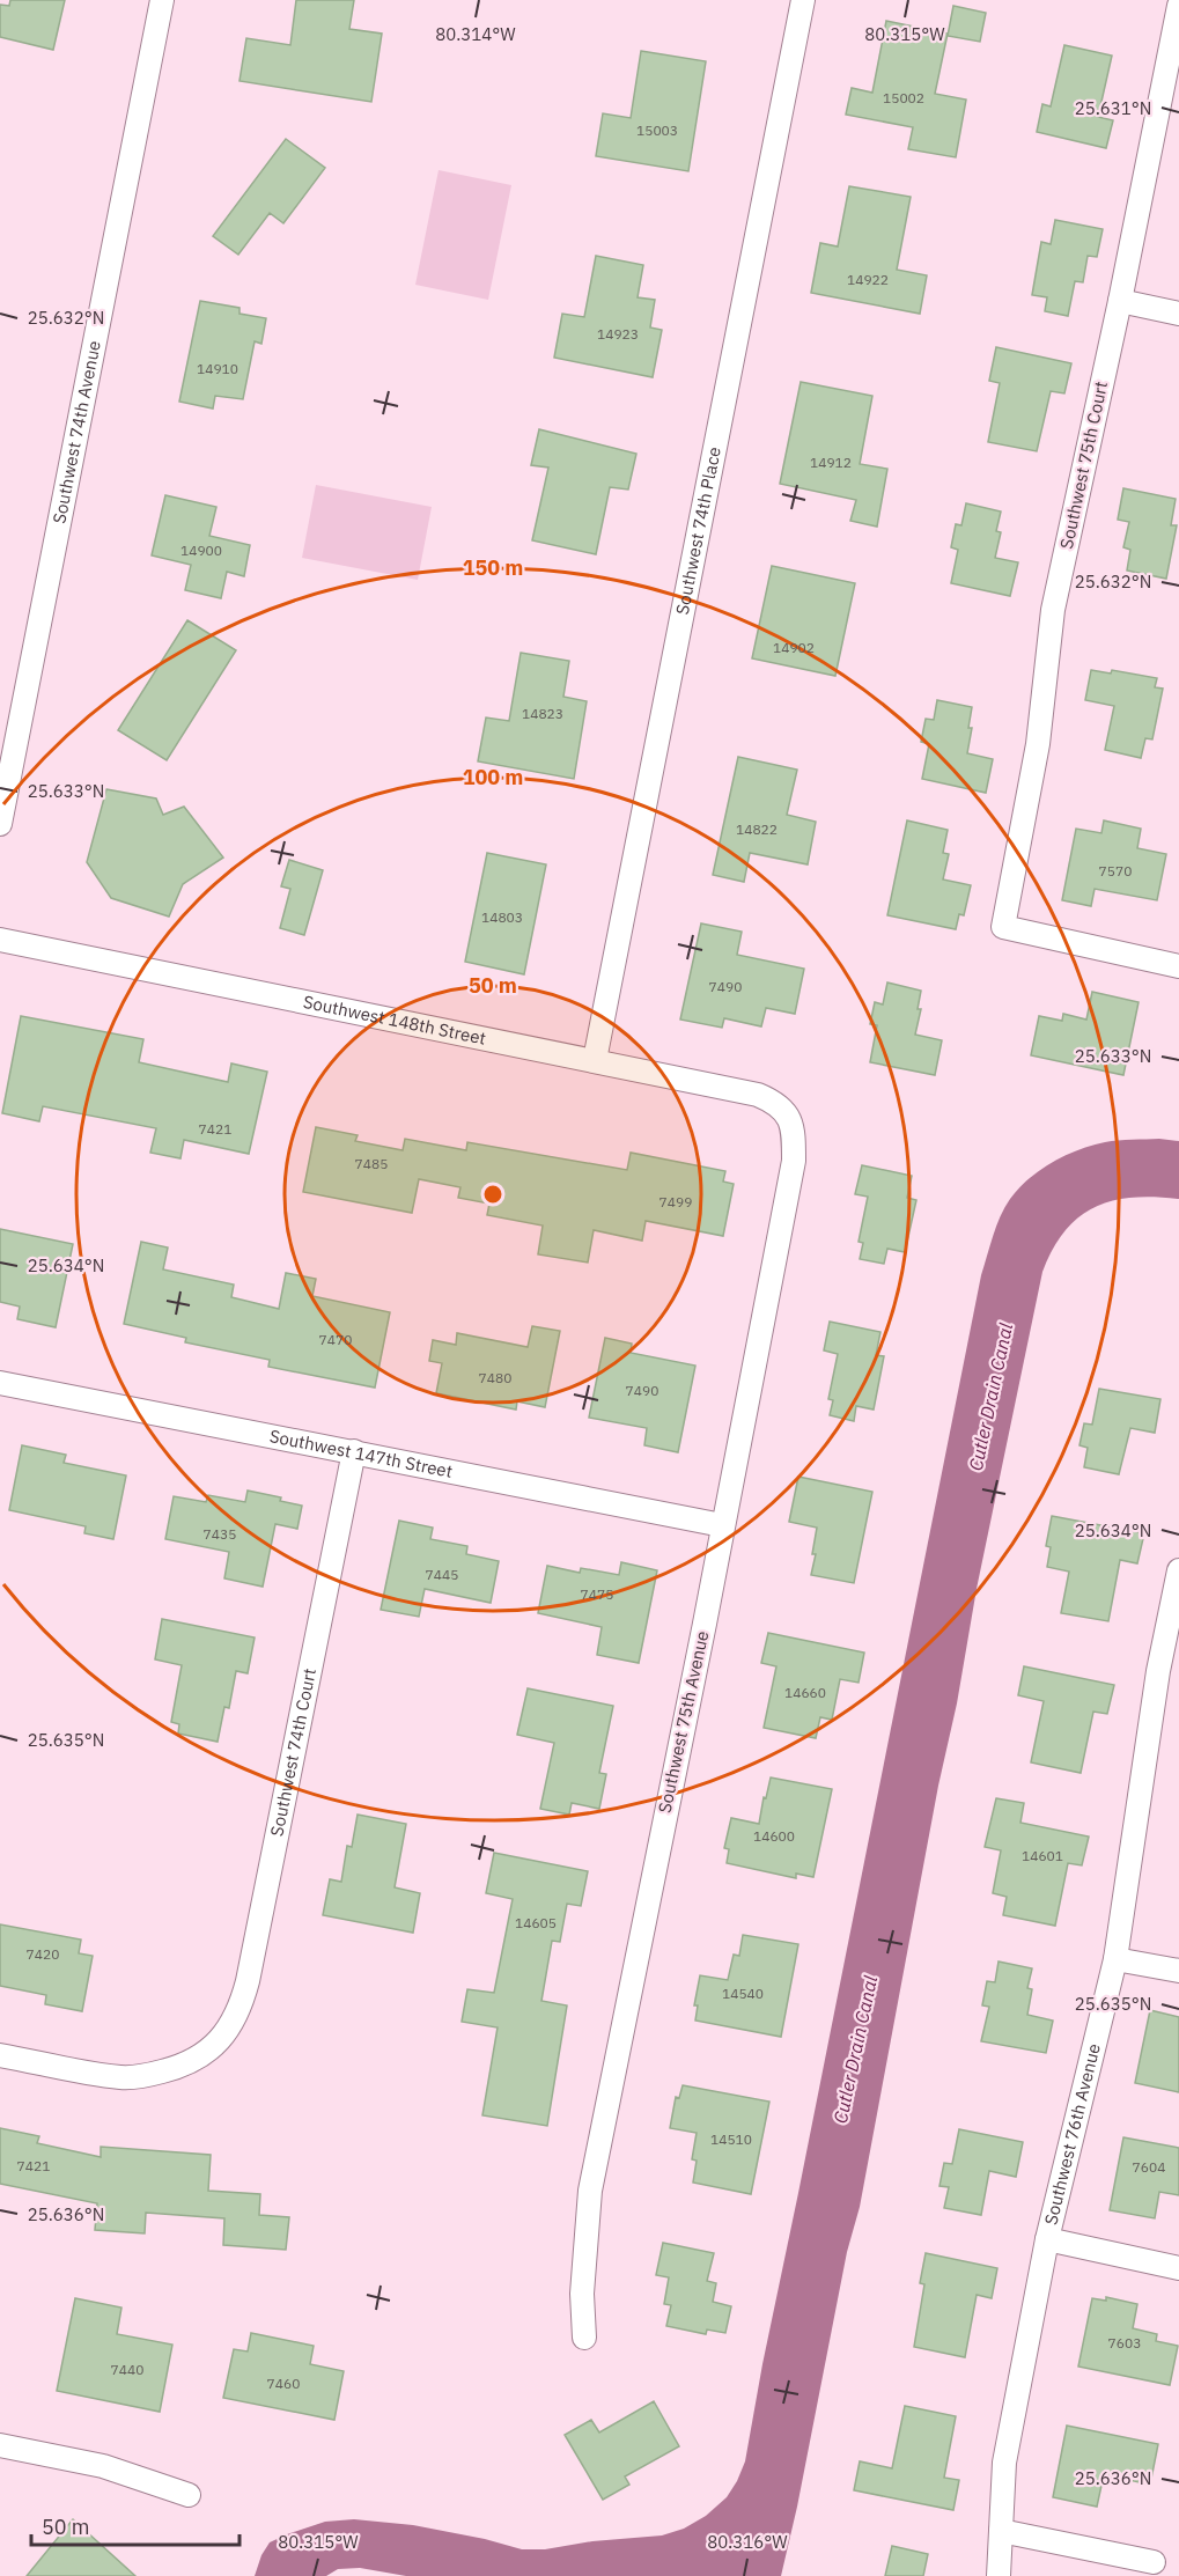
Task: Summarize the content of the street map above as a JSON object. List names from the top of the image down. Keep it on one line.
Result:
{"streets":{"street":["Southwest 74th Avenue","Southwest 75th Court","Southwest 74th Place","Southwest 148th Street","Southwest 147th Street","Southwest 75th Avenue","Southwest 74th Court","Southwest 76th Avenue"]},"crossings":[["Southwest 74th Place","Southwest 148th Street"],["Southwest 148th Street","Southwest 75th Avenue"],["Southwest 147th Street","Southwest 75th Avenue"],["Southwest 147th Street","Southwest 74th Court"]],"water":["Cutler Drain Canal"],"house_numbers":["15002","15003","14922","14923","14910","14912","14900","14902","14823","14822","7570","14803","7490","7421","7485","7499","7470","7480","7490","7435","7445","7475","14660","14600","14601","14605","7420","14540","14510","7421","7604","7603","7440","7460"],"scale_bar":"50 m","coordinates":["80.314°W","80.315°W","25.631°N","25.632°N","25.633°N","25.634°N","25.635°N","25.636°N","80.316°W"],"rings":["150 m","100 m","50 m"]}
